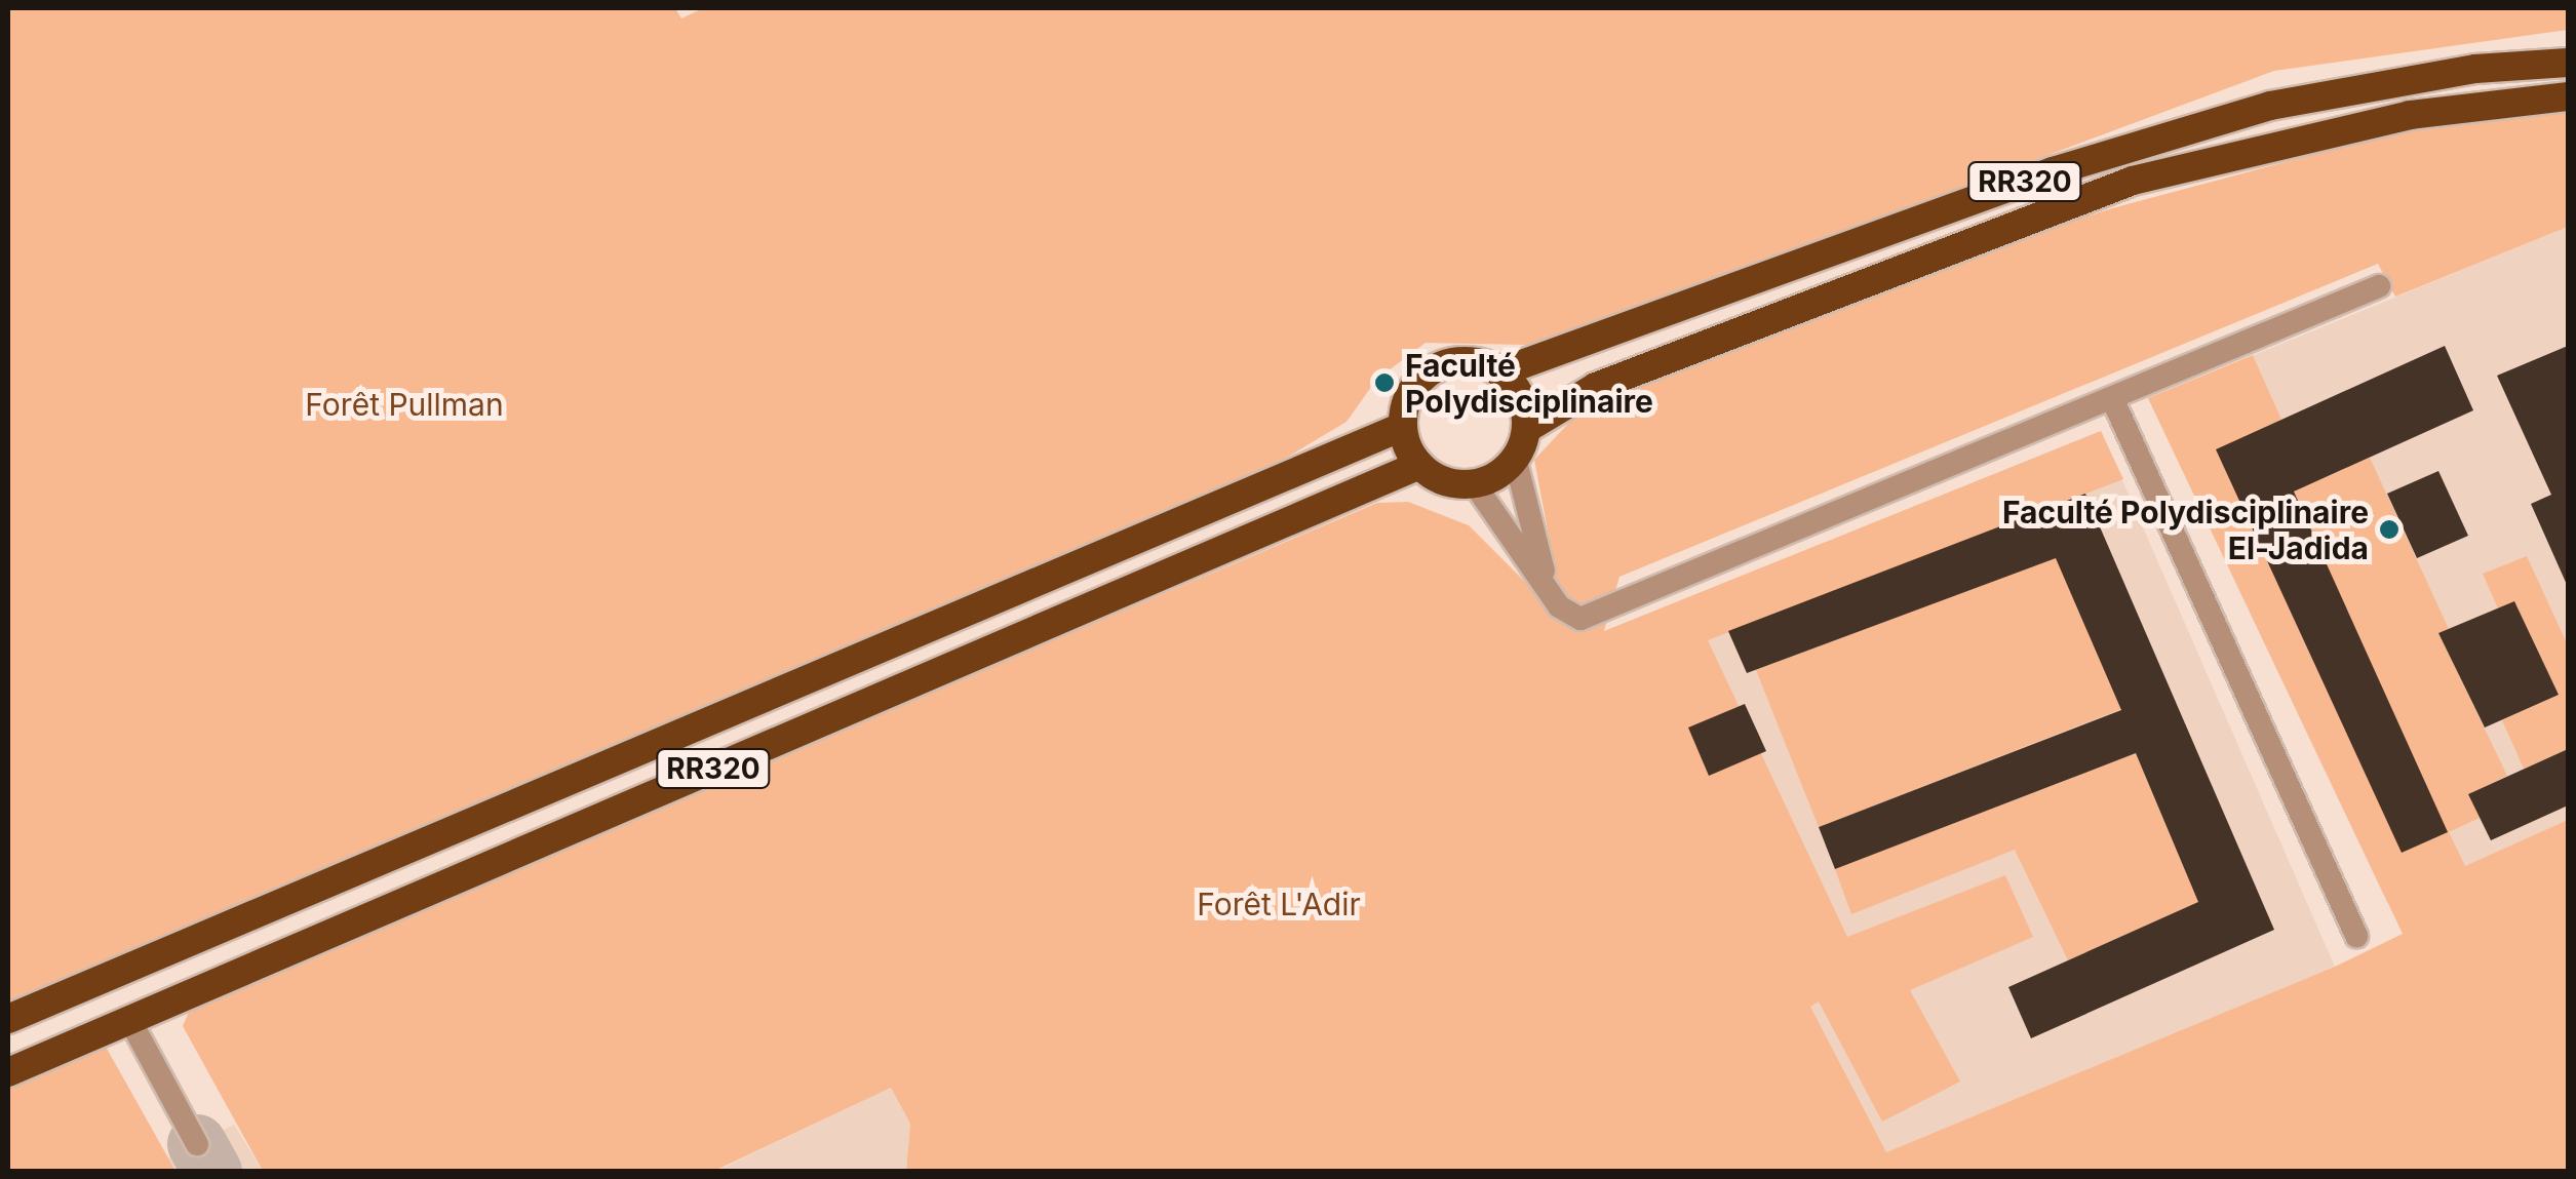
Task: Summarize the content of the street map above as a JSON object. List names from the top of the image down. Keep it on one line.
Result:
{"streets":{"highway":["RR320"]},"parks":["Forêt Pullman","Forêt L'Adir"],"places":["Faculté Polydisciplinaire","Faculté Polydisciplinaire El-Jadida"]}
